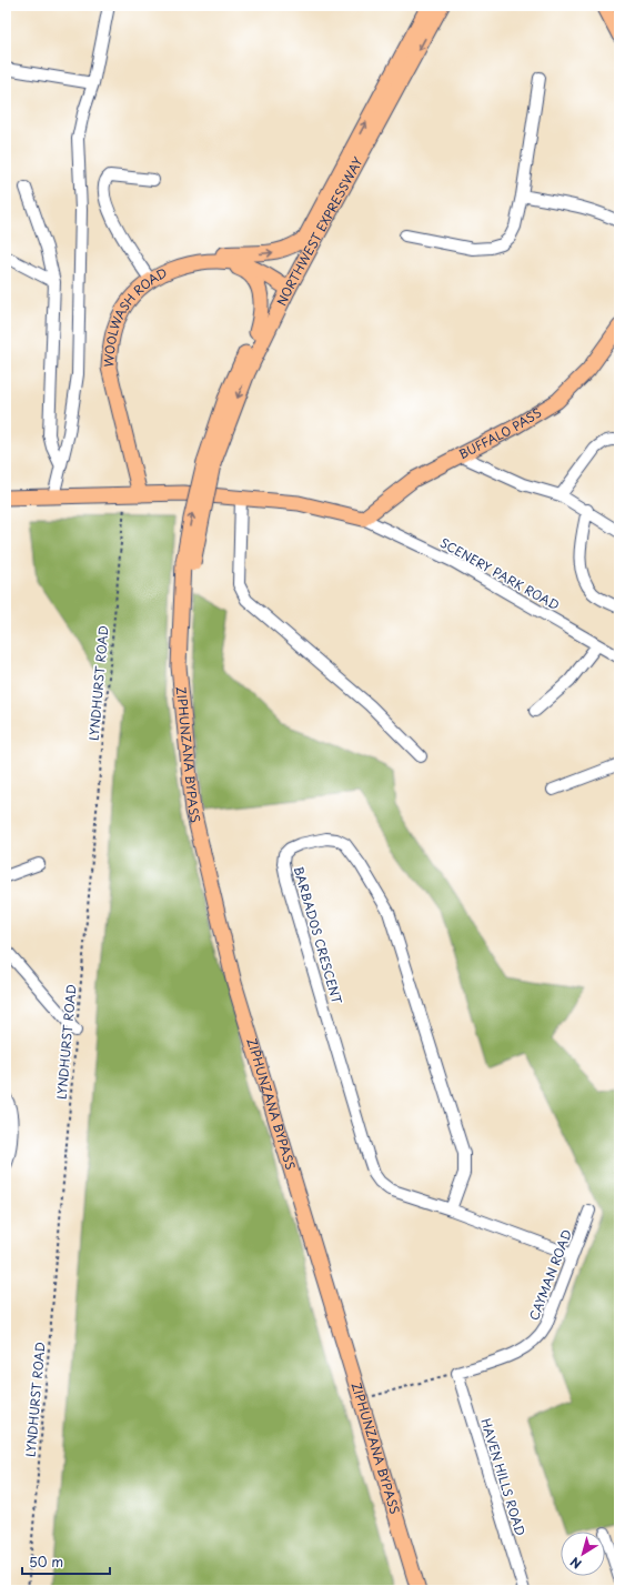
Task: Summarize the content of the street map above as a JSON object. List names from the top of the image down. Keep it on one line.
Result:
{"streets":{"main road":["NORTHWEST EXPRESSWAY","WOOLWASH ROAD","BUFFALO PASS","ZIPHUNZANA BYPASS"],"street":["SCENERY PARK ROAD","BARBADOS CRESCENT","CAYMAN ROAD","HAVEN HILLS ROAD"],"path":["LYNDHURST ROAD"]},"crossings":[["NORTHWEST EXPRESSWAY","WOOLWASH ROAD"],["NORTHWEST EXPRESSWAY","ZIPHUNZANA BYPASS"],["WOOLWASH ROAD","LYNDHURST ROAD"],["BUFFALO PASS","SCENERY PARK ROAD"],["BARBADOS CRESCENT","CAYMAN ROAD"],["CAYMAN ROAD","HAVEN HILLS ROAD"]],"scale_bar":"50 m","north":"bottom left"}
